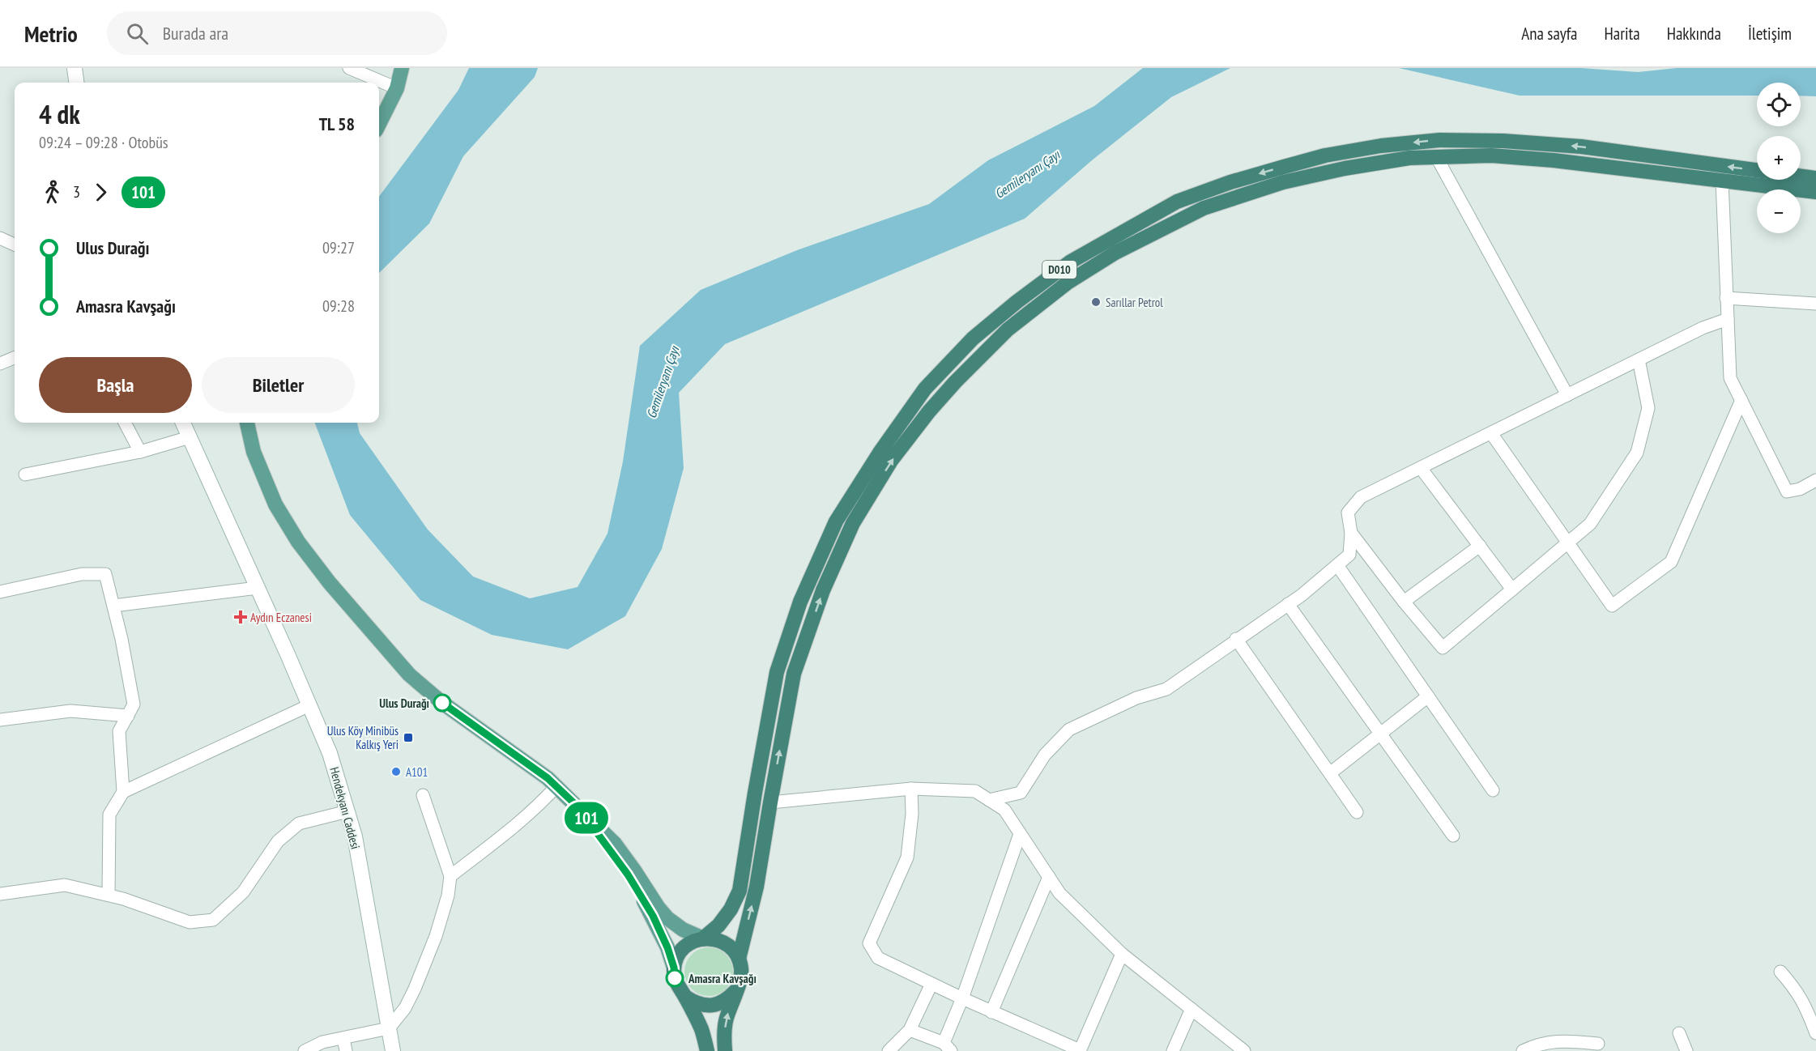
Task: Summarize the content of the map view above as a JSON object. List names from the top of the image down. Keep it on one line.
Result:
{"streets":{"highway":["D010"],"main road":["Hendekyanı Caddesi"]},"water":["Gemileryanı Çayı"],"places":{"other":["Sarıllar Petrol","Ulus Durağı","A101","Amasra Kavşağı"],"health":["Aydın Eczanesi"],"transit":["Ulus Köy Minibüs Kalkış Yeri"]},"lines":["bus line 101"],"page":{"header":"Metrio","search":"Burada ara","nav":["Ana sayfa","Harita","Hakkında","İletişim"],"on_map":"101","map_buttons":["+","−"],"heading":["4 dk","09:24 – 09:28 · Otobüs","TL 58"],"legs":["3","101"],"list":[{"name":"Ulus Durağı","value":"09:27"},{"name":"Amasra Kavşağı","value":"09:28"}],"buttons":["Başla","Biletler"]}}
